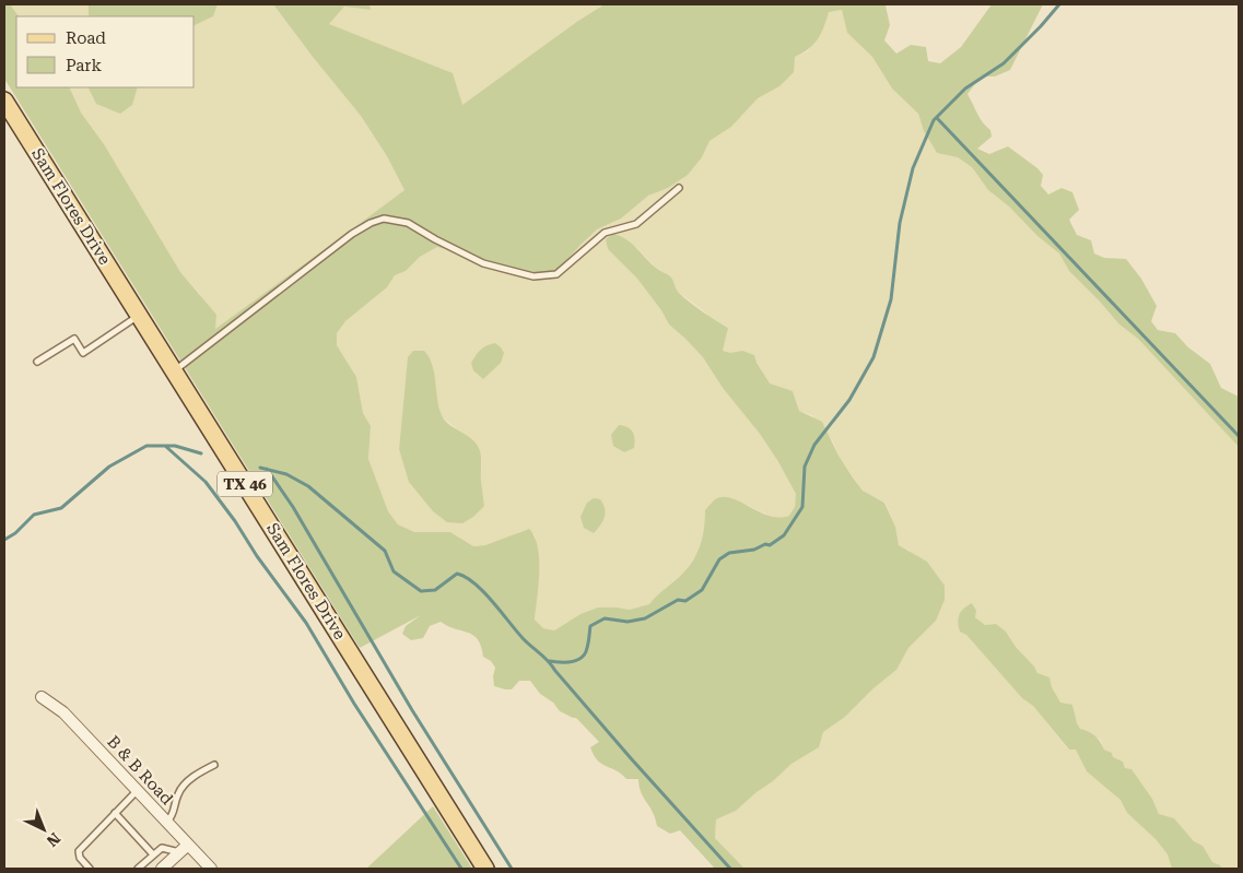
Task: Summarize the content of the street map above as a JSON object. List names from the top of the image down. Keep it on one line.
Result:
{"streets":{"main road":["Sam Flores Drive","TX 46"],"street":["B & B Road"]},"legend":["Road","Park"],"north":"bottom right"}
